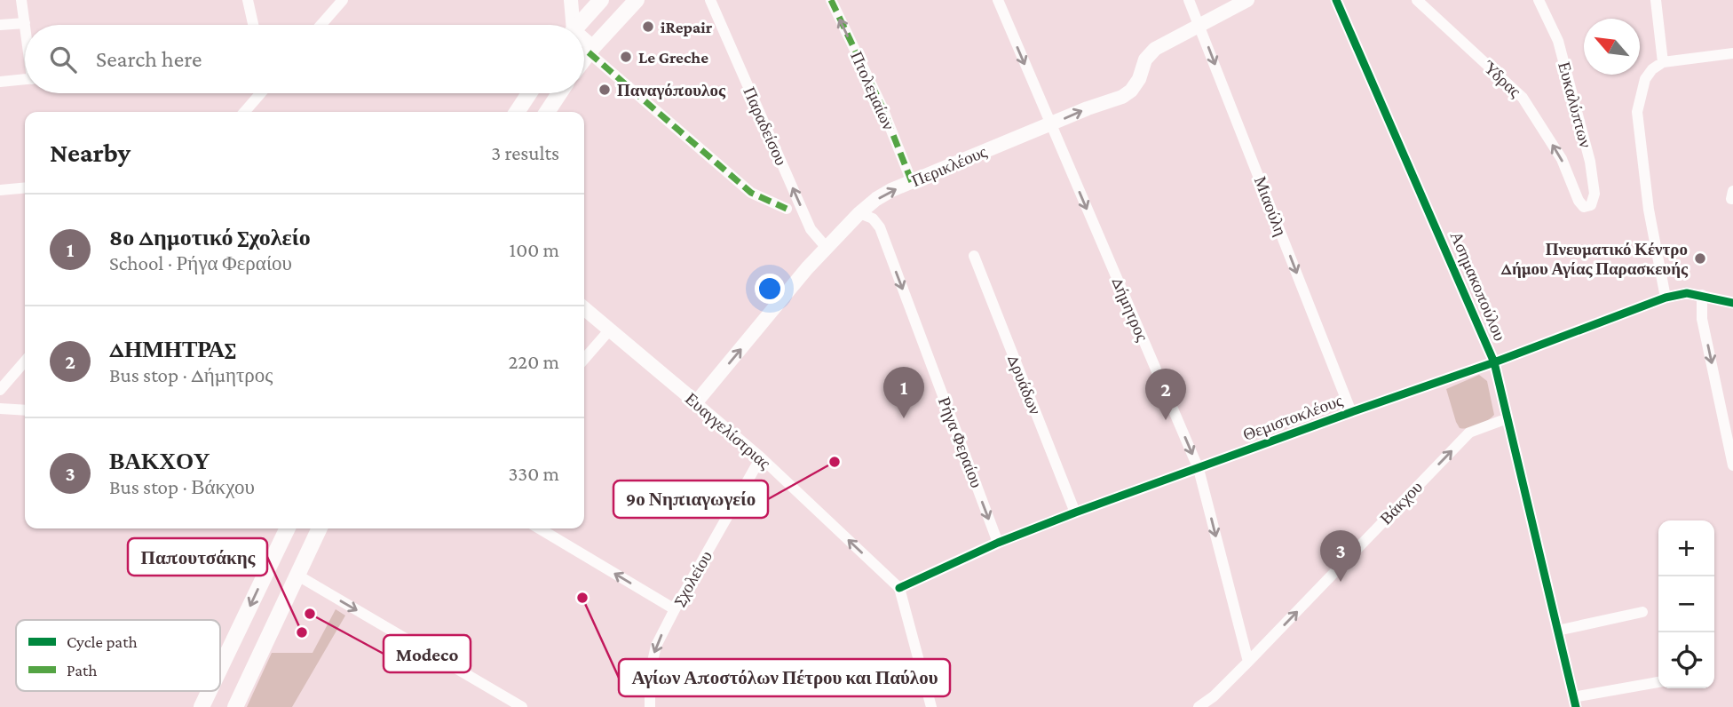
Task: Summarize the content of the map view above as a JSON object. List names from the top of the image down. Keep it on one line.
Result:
{"streets":{"street":["Ύδρας","Πτολεμαίων","Ευκαλύπτων","Παραδείσου","Περικλέους","Μιαούλη","Ασημακοπούλου","Δήμητρος","Δρυάδων","Θεμιστοκλέους","Ευαγγελίστριας","Ρήγα Φεραίου","Βάκχου","Σχολείου"]},"crossings":[["Ύδρας","Ευκαλύπτων"],["Πτολεμαίων","Περικλέους"],["Παραδείσου","Περικλέους"],["Περικλέους","Μιαούλη"],["Περικλέους","Δήμητρος"],["Περικλέους","Ευαγγελίστριας"],["Περικλέους","Ρήγα Φεραίου"],["Μιαούλη","Θεμιστοκλέους"],["Ασημακοπούλου","Θεμιστοκλέους"],["Ασημακοπούλου","Βάκχου"],["Δήμητρος","Θεμιστοκλέους"],["Δήμητρος","Βάκχου"],["Δρυάδων","Θεμιστοκλέους"],["Θεμιστοκλέους","Ευαγγελίστριας"],["Θεμιστοκλέους","Ρήγα Φεραίου"],["Ευαγγελίστριας","Σχολείου"]],"one_way":["Ύδρας","Πτολεμαίων","Παραδείσου","Περικλέους","Μιαούλη","Δήμητρος","Ευαγγελίστριας","Ρήγα Φεραίου","Βάκχου","Σχολείου"],"places":["iRepair","Le Greche","Παναγόπουλος","Πνευματικό Κέντρο Δήμου Αγίας Παρασκευής","9ο Νηπιαγωγείο","Αγίων Αποστόλων Πέτρου και Παύλου","Modeco","Παπουτσάκης"],"legend":["Cycle path","Path"],"north":"top left","page":{"search":"Search here","heading":["Nearby","3 results"],"list":[{"mark":"1","name":"8ο Δημοτικό Σχολείο","note":"School · Ρήγα Φεραίου","value":"100 m"},{"mark":"2","name":"ΔΗΜΗΤΡΑΣ","note":"Bus stop · Δήμητρος","value":"220 m"},{"mark":"3","name":"ΒΑΚΧΟΥ","note":"Bus stop · Βάκχου","value":"330 m"}],"pins":["1","2","3"],"map_buttons":["+","−"]}}
